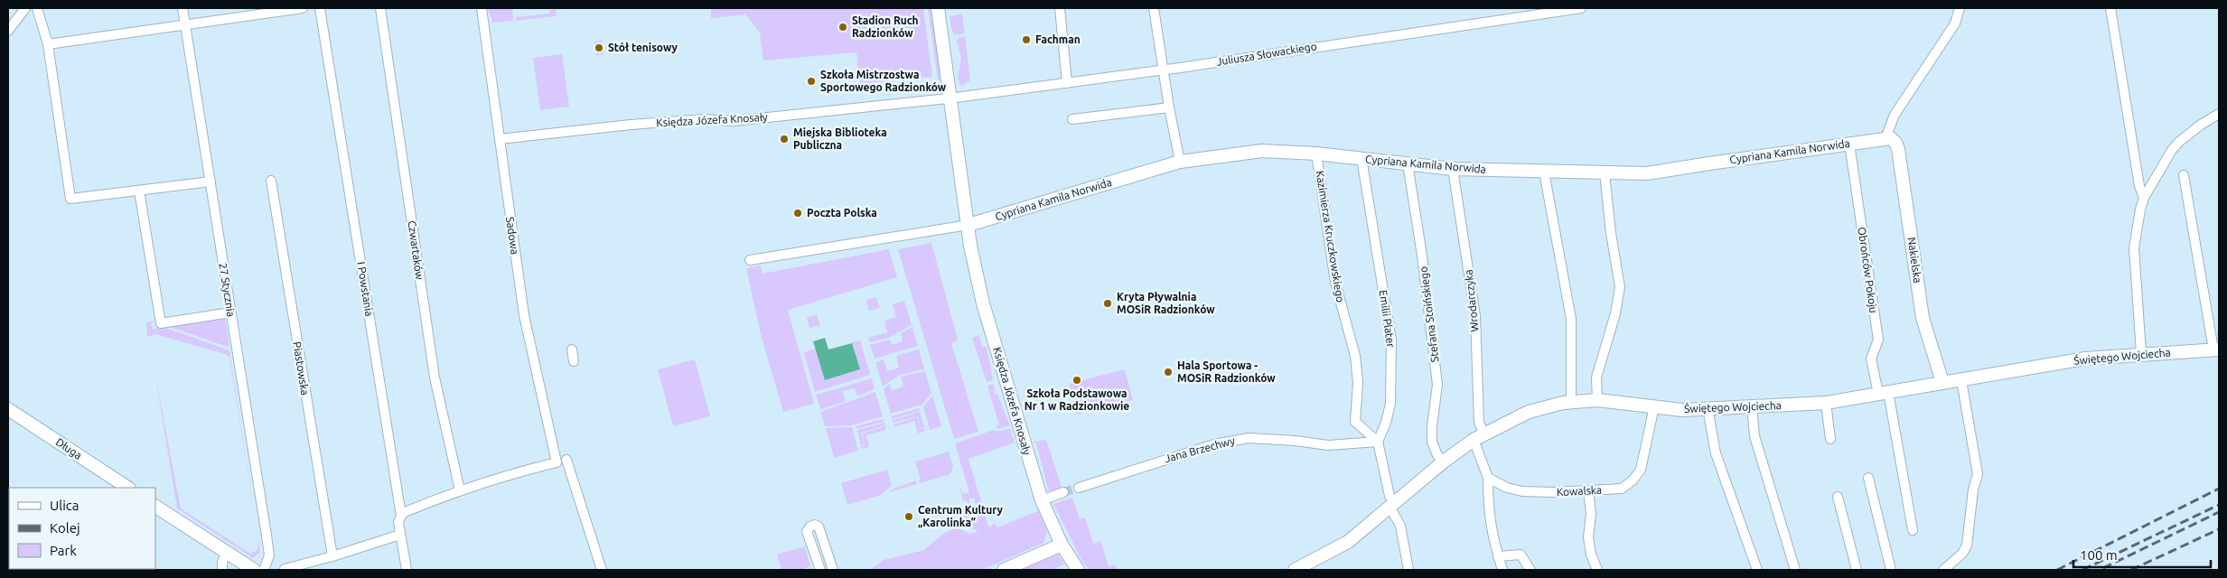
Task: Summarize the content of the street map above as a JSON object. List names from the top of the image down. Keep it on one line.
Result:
{"streets":{"street":["Juliusza Słowackiego","Księdza Józefa Knosały","Cypriana Kamila Norwida","Sadowa","Kazimierza Kruczkowskiego","Czwartaków","Nakielska","Obrońców Pokoju","I Powstania","27 Stycznia","Wrodarczyka","Stefana Stoińskiego","Emilii Plater","Świętego Wojciecha","Piastowska","Długa","Jana Brzechwy","Kowalska"]},"crossings":[["Juliusza Słowackiego","Księdza Józefa Knosały"],["Księdza Józefa Knosały","Cypriana Kamila Norwida"],["Księdza Józefa Knosały","Sadowa"],["Cypriana Kamila Norwida","Kazimierza Kruczkowskiego"],["Cypriana Kamila Norwida","Nakielska"],["Cypriana Kamila Norwida","Obrońców Pokoju"],["Cypriana Kamila Norwida","Wrodarczyka"],["Cypriana Kamila Norwida","Stefana Stoińskiego"],["Cypriana Kamila Norwida","Emilii Plater"],["Kazimierza Kruczkowskiego","Emilii Plater"],["Kazimierza Kruczkowskiego","Jana Brzechwy"],["Nakielska","Świętego Wojciecha"],["Obrońców Pokoju","Świętego Wojciecha"],["Wrodarczyka","Świętego Wojciecha"],["Stefana Stoińskiego","Świętego Wojciecha"],["Emilii Plater","Jana Brzechwy"],["Świętego Wojciecha","Kowalska"]],"places":["Stadion Ruch Radzionków","Fachman","Stół tenisowy","Szkoła Mistrzostwa Sportowego Radzionków","Miejska Biblioteka Publiczna","Poczta Polska","Kryta Pływalnia MOSiR Radzionków","Hala Sportowa - MOSiR Radzionków","Szkoła Podstawowa Nr 1 w Radzionkowie","Centrum Kultury „Karolinka”"],"legend":["Ulica","Kolej","Park"],"scale_bar":"100 m"}
